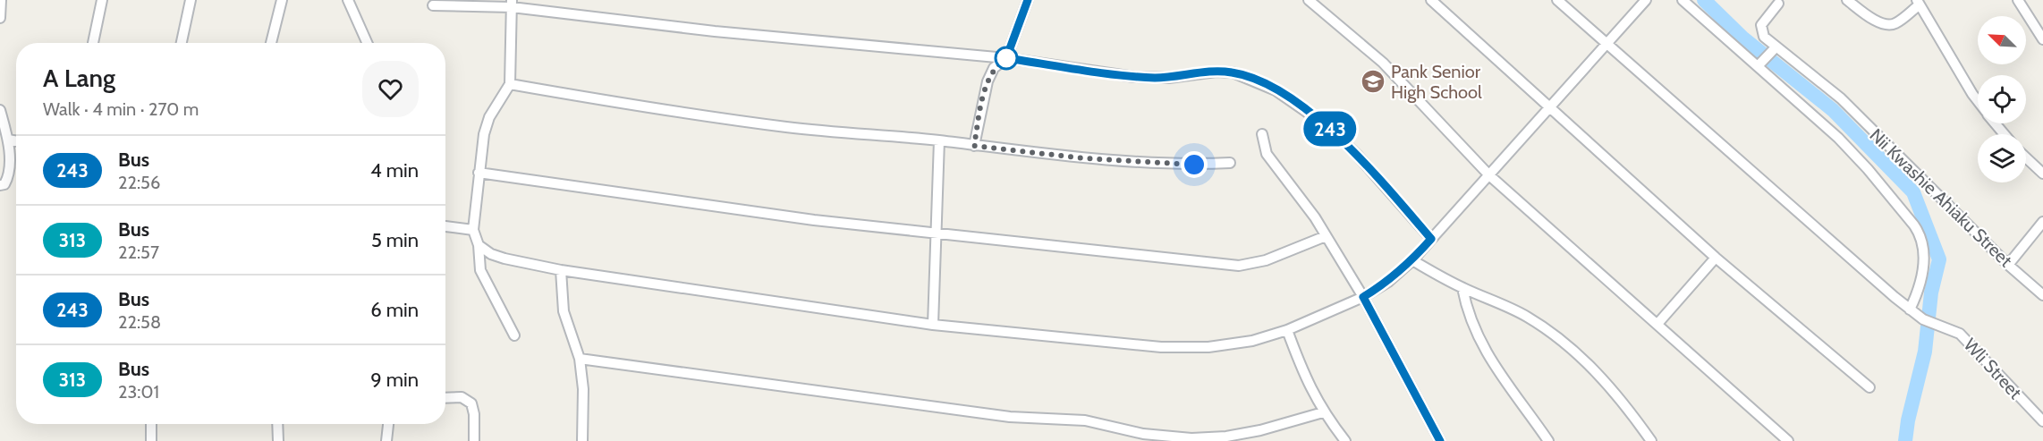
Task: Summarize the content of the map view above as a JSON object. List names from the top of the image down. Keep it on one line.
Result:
{"streets":{"street":["Nii Kwashie Ahiaku Street","Wli Street"]},"places":{"school or university":["Pank Senior High School"]},"lines":["bus line 243"],"north":"top left","page":{"on_map":"243","heading":["A Lang","Walk · 4 min · 270 m"],"list":[{"mark":"243","name":"Bus","note":"22:56","value":"4 min"},{"mark":"313","name":"Bus","note":"22:57","value":"5 min"},{"mark":"243","name":"Bus","note":"22:58","value":"6 min"},{"mark":"313","name":"Bus","note":"23:01","value":"9 min"}]}}
